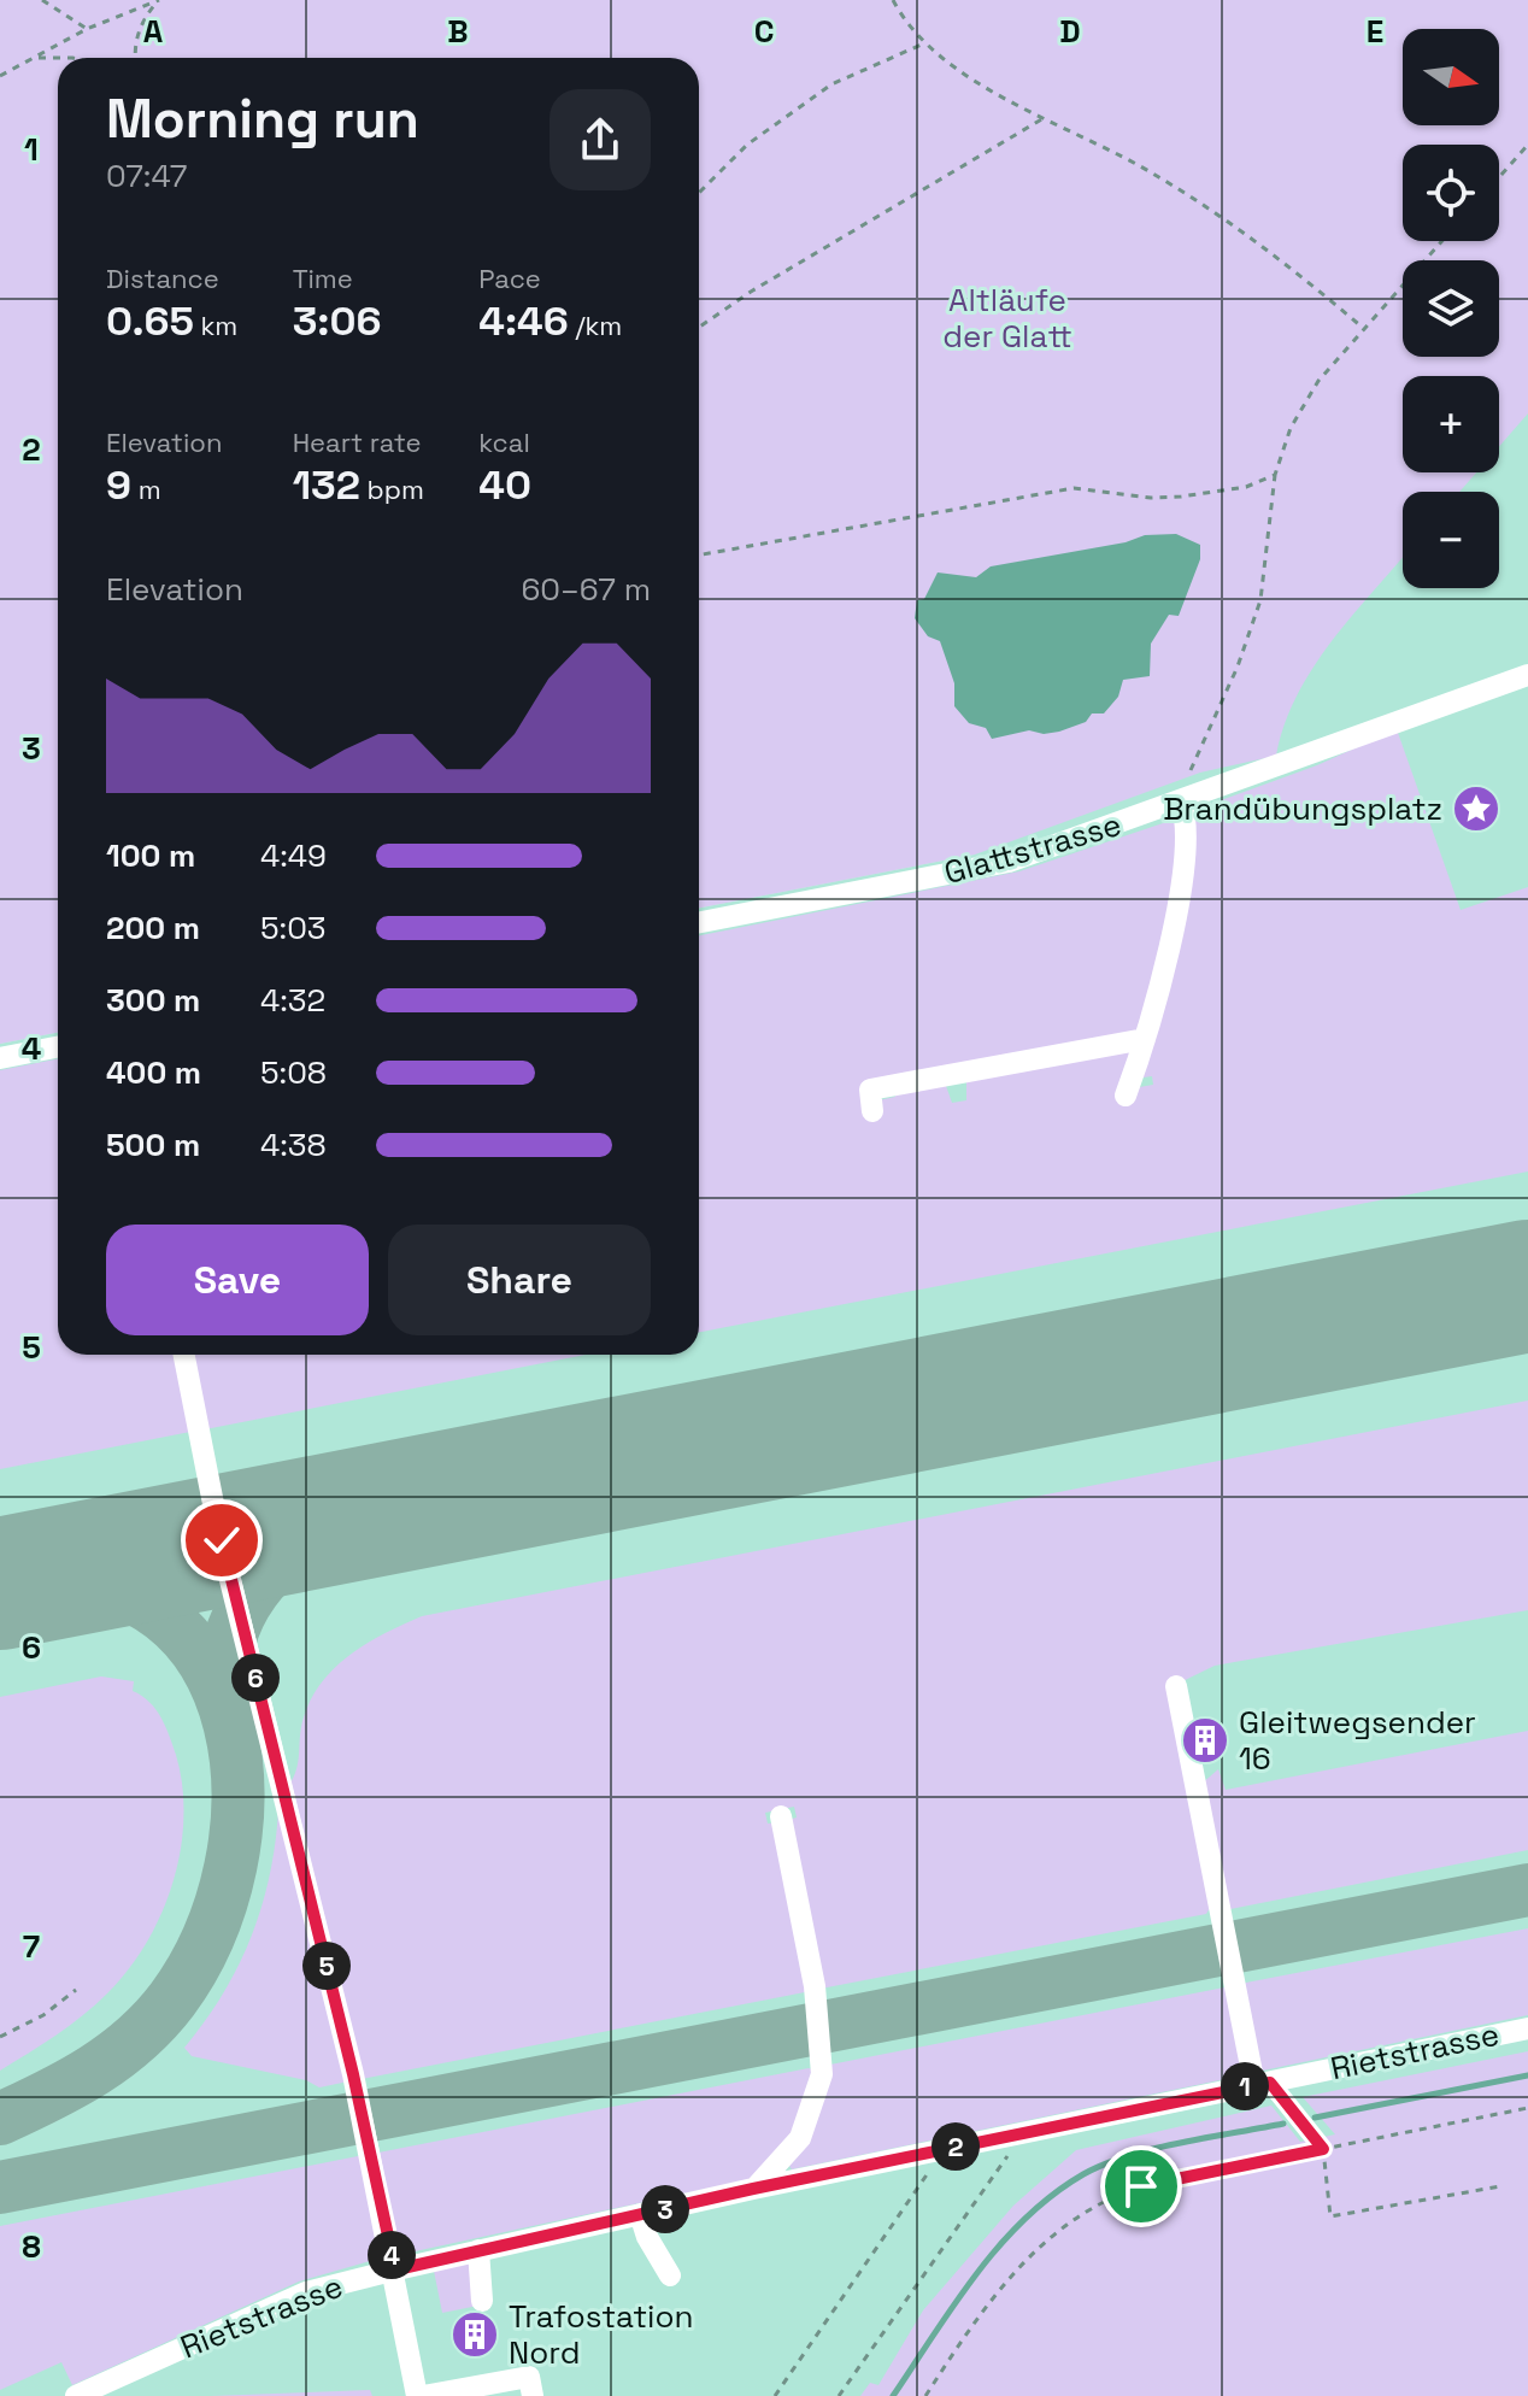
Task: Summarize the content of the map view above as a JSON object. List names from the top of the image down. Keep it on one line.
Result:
{"streets":{"lane":["Glattstrasse","Rietstrasse"]},"parks":["Altläufe der Glatt"],"places":{"place":["Brandübungsplatz"],"building":["Gleitwegsender 16","Trafostation Nord"]},"north":"right","page":{"map_buttons":["+","−"],"heading":["Morning run","07:47"],"stats":[["Distance","0.65 km"],["Time","3:06"],["Pace","4:46 /km"],["Elevation","9 m"],["Heart rate","132 bpm"],["kcal","40"]],"chart":["Elevation","60–67 m"],"list":[{"name":"100 m","note":"4:49"},{"name":"200 m","note":"5:03"},{"name":"300 m","note":"4:32"},{"name":"400 m","note":"5:08"},{"name":"500 m","note":"4:38"}],"buttons":["Save","Share"],"pins":["6","5","1","2","3","4"]},"grid":{"columns":["A","B","C","D","E"],"rows":["1","2","3","4","5","6","7","8"]}}
